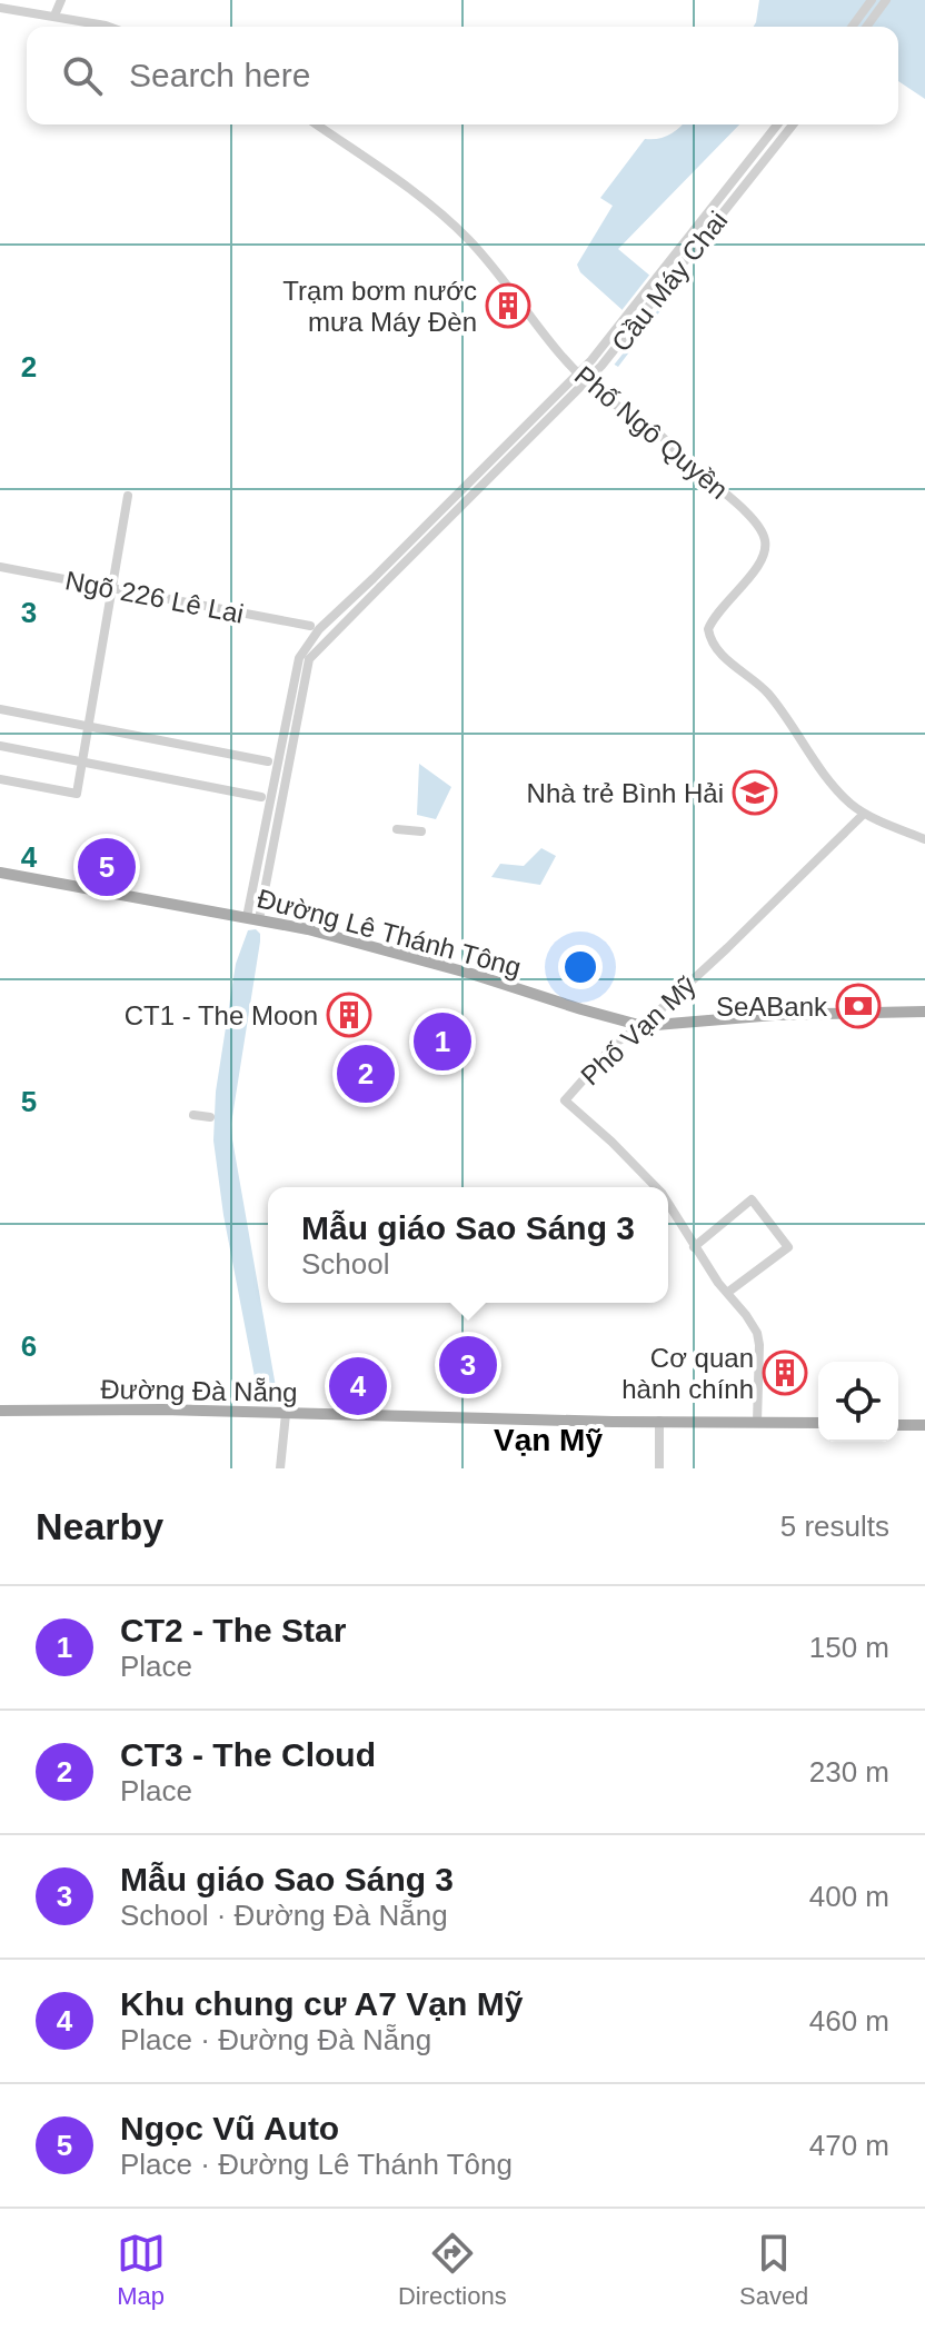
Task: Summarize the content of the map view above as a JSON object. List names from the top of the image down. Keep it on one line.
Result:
{"streets":{"main road":["Đường Lê Thánh Tông","Đường Đà Nẵng"],"street":["Cầu Máy Chai","Phố Ngô Quyền","Ngõ 226 Lê Lai","Phố Vạn Mỹ"]},"crossings":[["Phố Ngô Quyền","Phố Vạn Mỹ"],["Đường Lê Thánh Tông","Phố Vạn Mỹ"],["Phố Vạn Mỹ","Đường Đà Nẵng"]],"districts":["Vạn Mỹ"],"places":{"building":["Trạm bơm nước mưa Máy Đèn","CT1 - The Moon","Cơ quan hành chính"],"school or university":["Nhà trẻ Bình Hải"],"bank":["SeABank"]},"page":{"search":"Search here","pins":["5","1","2","3","4"],"popup":["Mẫu giáo Sao Sáng 3","School"],"heading":["Nearby","5 results"],"list":[{"mark":"1","name":"CT2 - The Star","note":"Place","value":"150 m"},{"mark":"2","name":"CT3 - The Cloud","note":"Place","value":"230 m"},{"mark":"3","name":"Mẫu giáo Sao Sáng 3","note":"School · Đường Đà Nẵng","value":"400 m"},{"mark":"4","name":"Khu chung cư A7 Vạn Mỹ","note":"Place · Đường Đà Nẵng","value":"460 m"},{"mark":"5","name":"Ngọc Vũ Auto","note":"Place · Đường Lê Thánh Tông","value":"470 m"}],"nav":["Map","Directions","Saved"]},"grid":{"rows":["2","3","4","5","6"]}}
